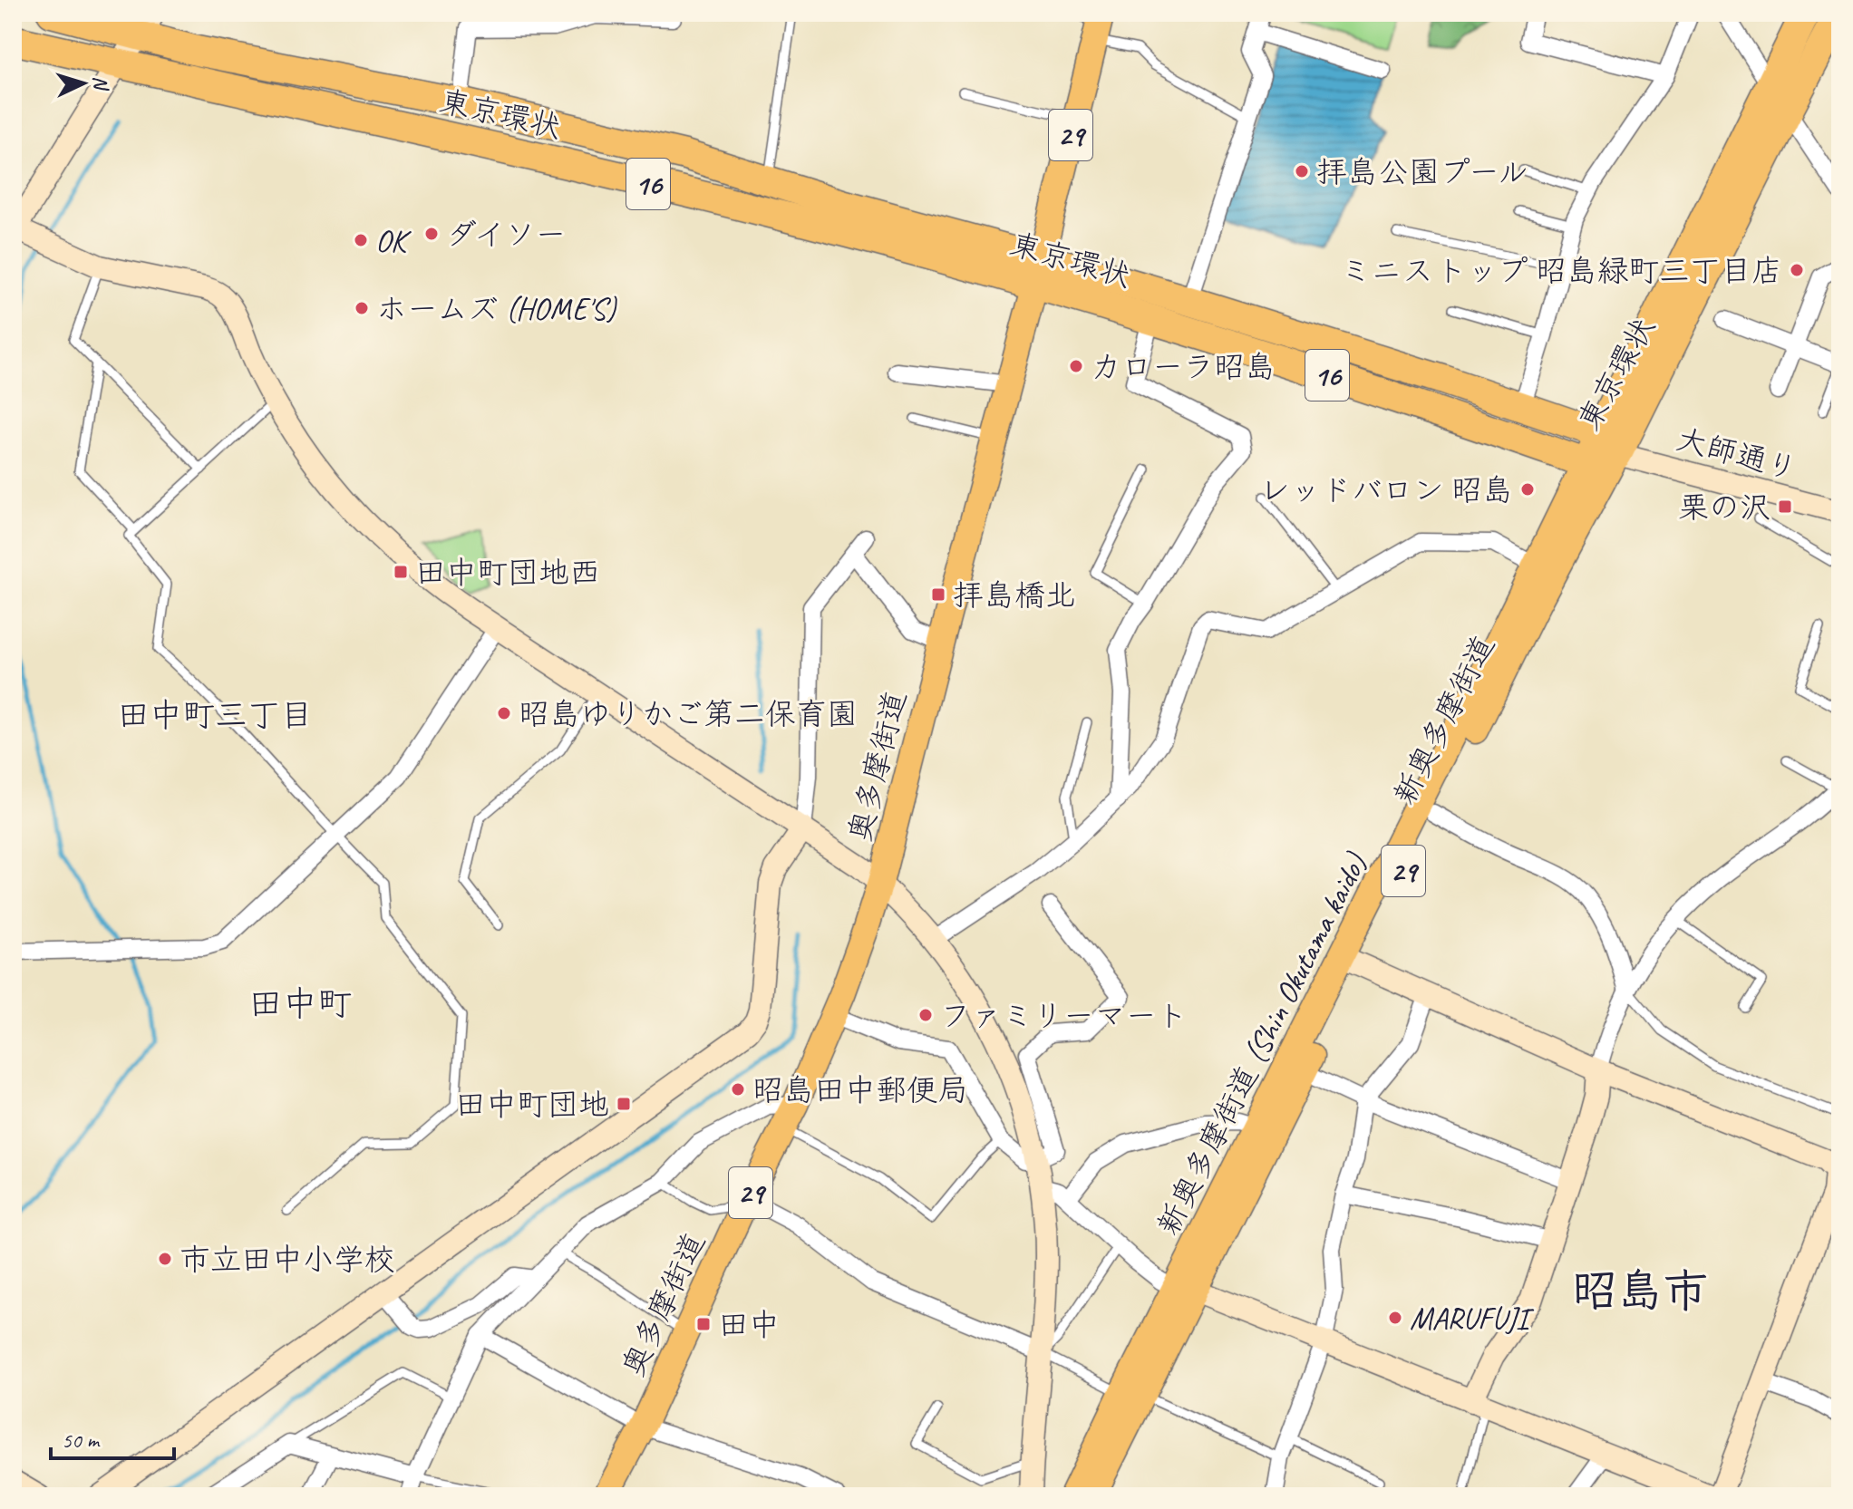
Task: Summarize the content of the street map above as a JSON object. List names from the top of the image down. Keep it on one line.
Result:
{"streets":{"highway":["東京環状","16"],"main road":["29","新奥多摩街道","奥多摩街道","新奥多摩街道 (Shin Okutama kaido)"],"street":["大師通り"]},"crossings":[["東京環状","大師通り"],["東京環状","新奥多摩街道"],["東京環状","奥多摩街道"],["大師通り","新奥多摩街道"],["新奥多摩街道","新奥多摩街道 (Shin Okutama kaido)"]],"districts":["田中町三丁目","田中町","昭島市"],"places":{"other":["拝島公園プール","ダイソー","OK","ミニストップ 昭島緑町三丁目店","ホームズ (HOME'S)","カローラ昭島","レッドバロン 昭島","昭島ゆりかご第二保育園","ファミリーマート","昭島田中郵便局","市立田中小学校","MARUFUJI"],"transit":["栗の沢","田中町団地西","拝島橋北","田中町団地","田中"]},"scale_bar":"50 m","north":"right"}
